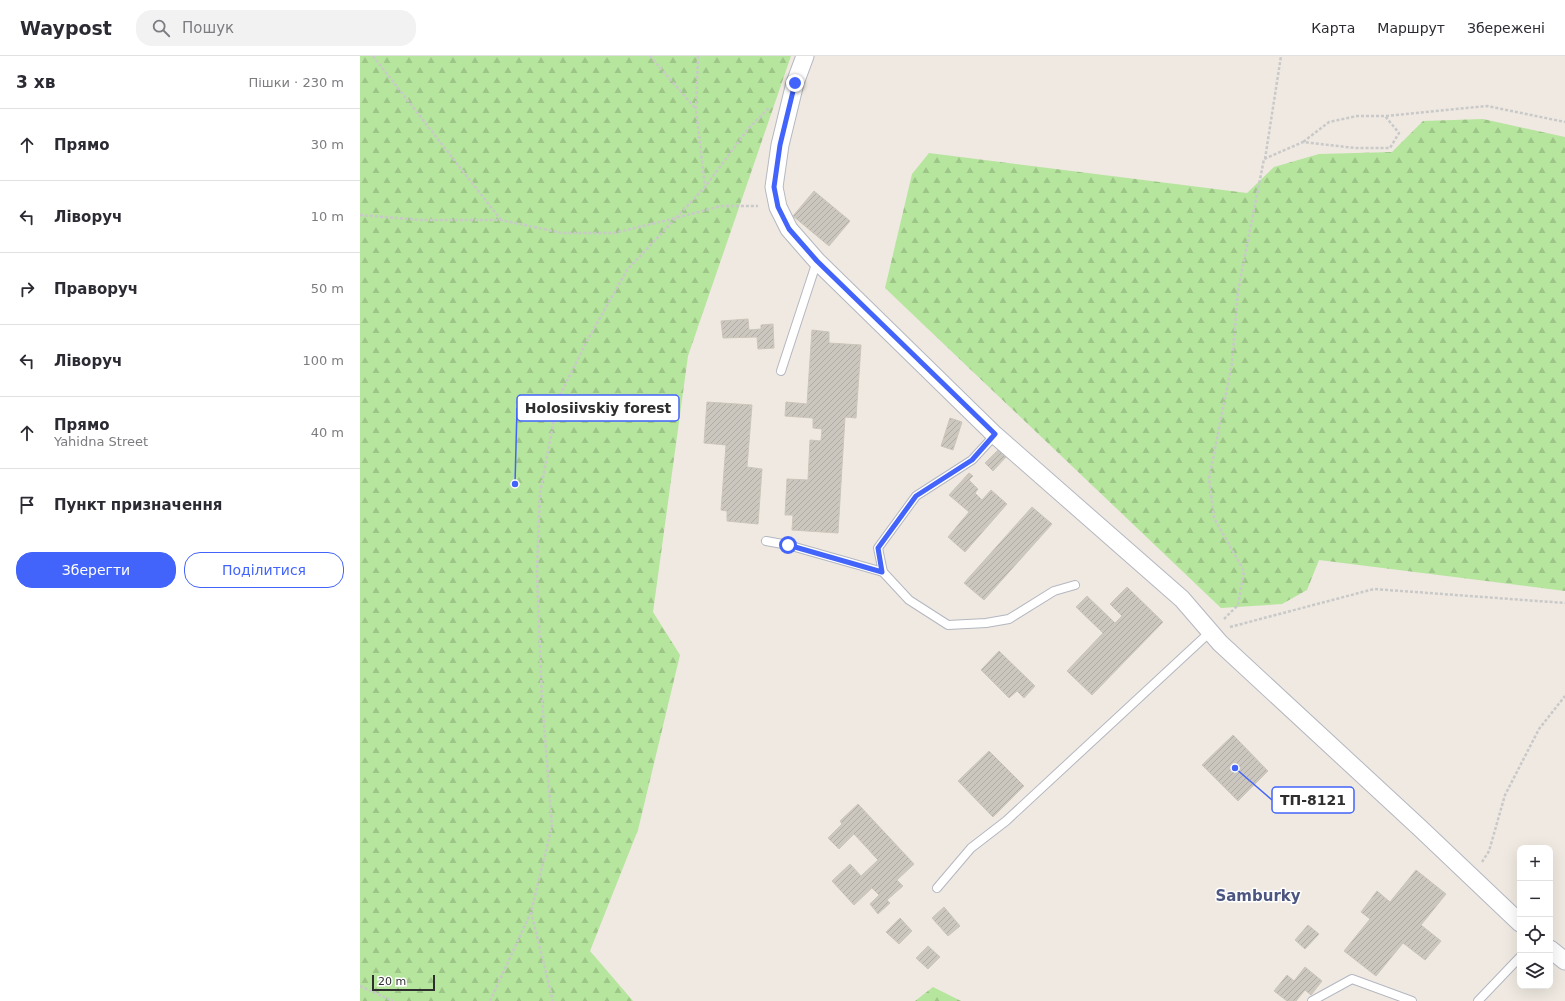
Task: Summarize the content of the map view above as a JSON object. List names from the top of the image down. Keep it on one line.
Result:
{"districts":["Samburky"],"places":["Holosiivskiy forest","ТП-8121"],"scale_bar":"20 m","page":{"header":"Waypost","search":"Пошук","nav":["Карта","Маршрут","Збережені"],"heading":["3 хв","Пішки · 230 m"],"list":[["Прямо","30 m"],["Ліворуч","10 m"],["Праворуч","50 m"],["Ліворуч","100 m"],["Прямо","Yahidna Street","40 m"],"Пункт призначення"],"buttons":["Зберегти","Поділитися"],"map_buttons":["+","−"],"scale":"20 m"}}
